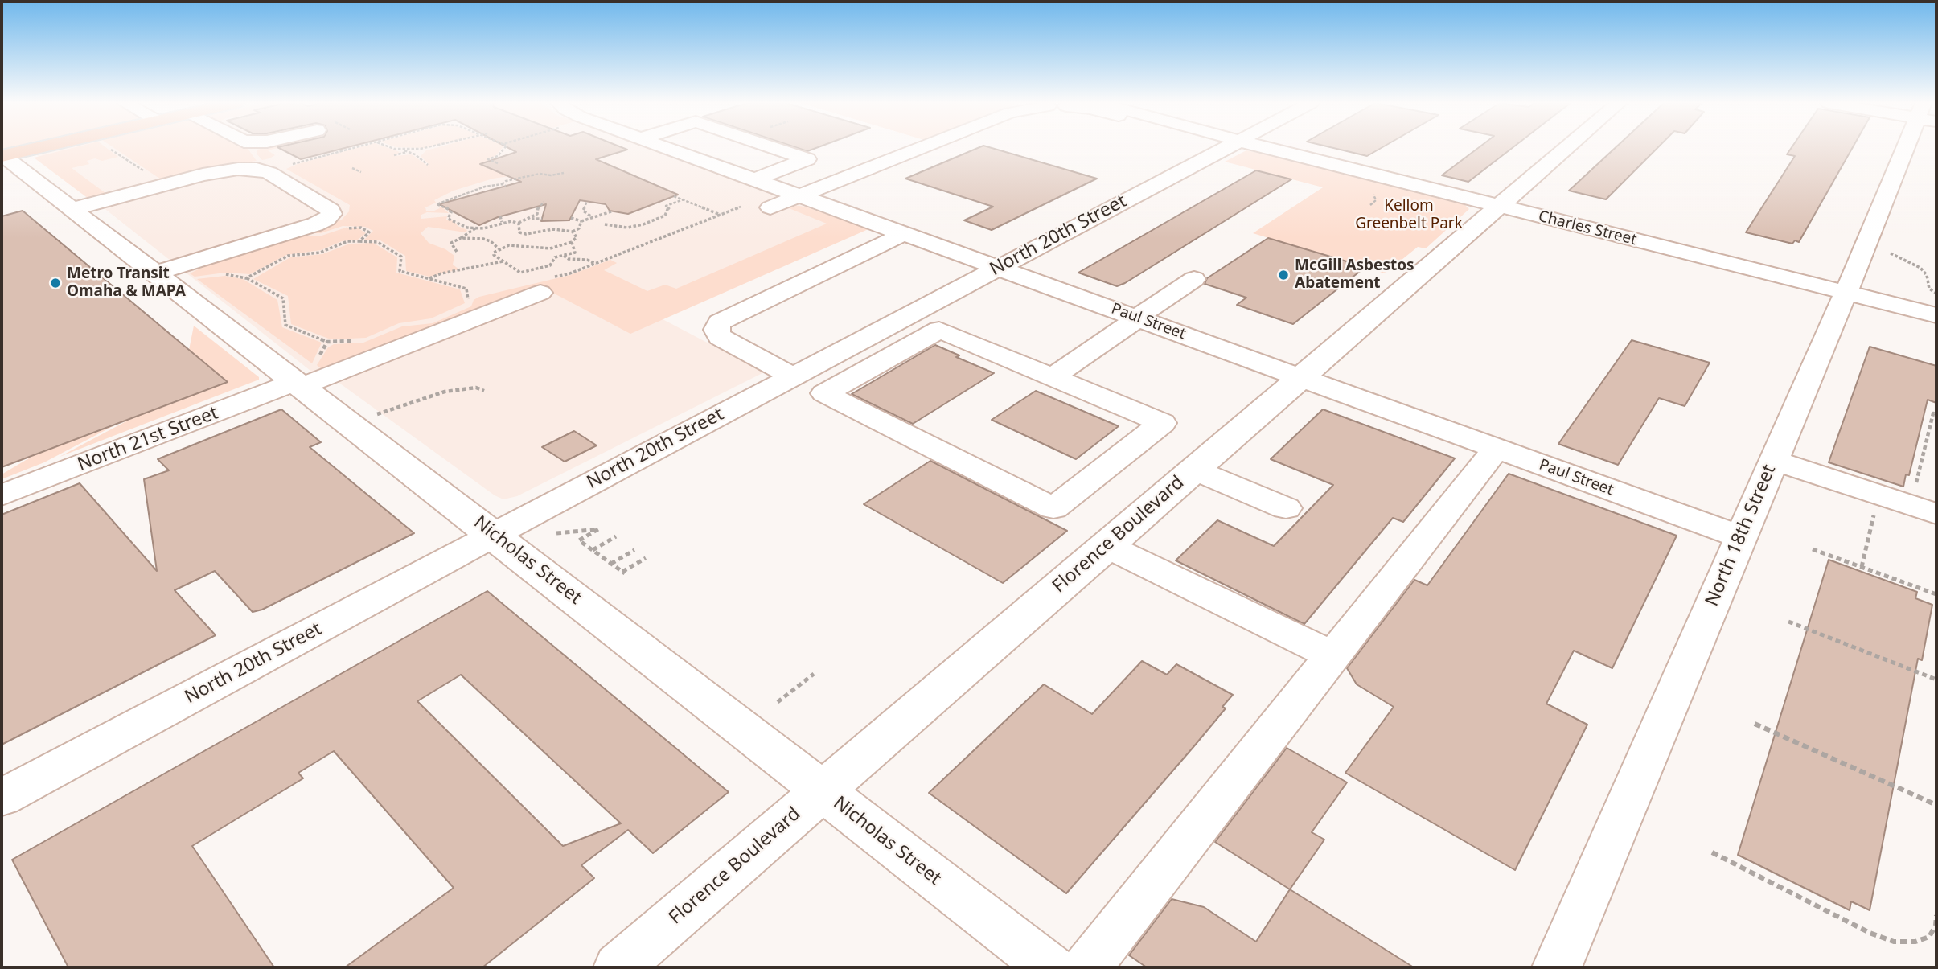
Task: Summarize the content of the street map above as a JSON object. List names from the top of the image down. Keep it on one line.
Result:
{"streets":{"street":["Charles Street","North 20th Street","Paul Street","North 21st Street","Florence Boulevard","North 18th Street","Nicholas Street"]},"crossings":[["Charles Street","Florence Boulevard"],["Charles Street","North 18th Street"],["North 20th Street","Paul Street"],["North 20th Street","Nicholas Street"],["Paul Street","Florence Boulevard"],["Paul Street","North 18th Street"],["North 21st Street","Nicholas Street"],["Florence Boulevard","Nicholas Street"]],"parks":["Kellom Greenbelt Park"],"places":["McGill Asbestos Abatement","Metro Transit Omaha & MAPA"]}
